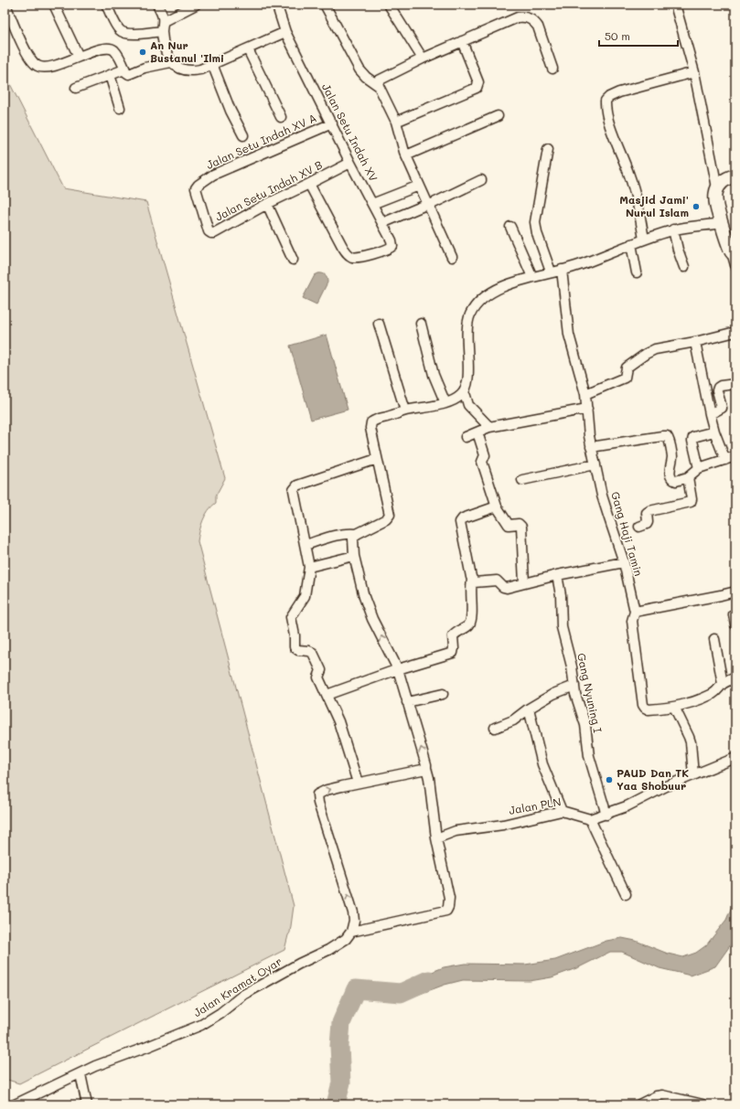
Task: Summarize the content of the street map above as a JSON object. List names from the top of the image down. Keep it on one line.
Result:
{"streets":{"street":["Jalan Setu Indah XV","Jalan Setu Indah XV A","Jalan Setu Indah XV B","Gang Haji Tamin","Gang Nyuning I","Jalan PLN","Jalan Kramat Oyar"]},"crossings":[["Jalan Setu Indah XV","Jalan Setu Indah XV A"],["Jalan Setu Indah XV","Jalan Setu Indah XV B"],["Jalan Setu Indah XV A","Jalan Setu Indah XV B"]],"places":["An Nur Bustanul 'Ilmi","Masjid Jami' Nurul Islam","PAUD Dan TK Yaa Shobuur"],"scale_bar":"50 m"}
